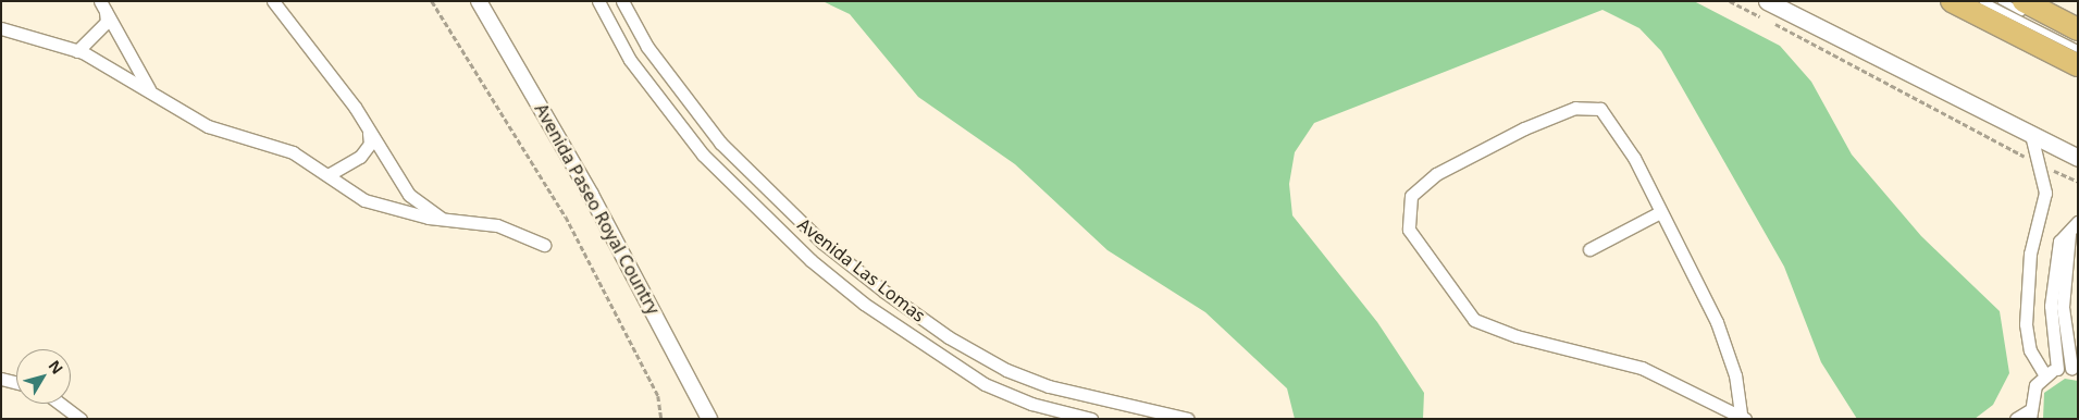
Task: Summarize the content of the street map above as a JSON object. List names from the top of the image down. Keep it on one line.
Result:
{"streets":{"street":["Avenida Paseo Royal Country","Avenida Las Lomas"]},"north":"top right"}
